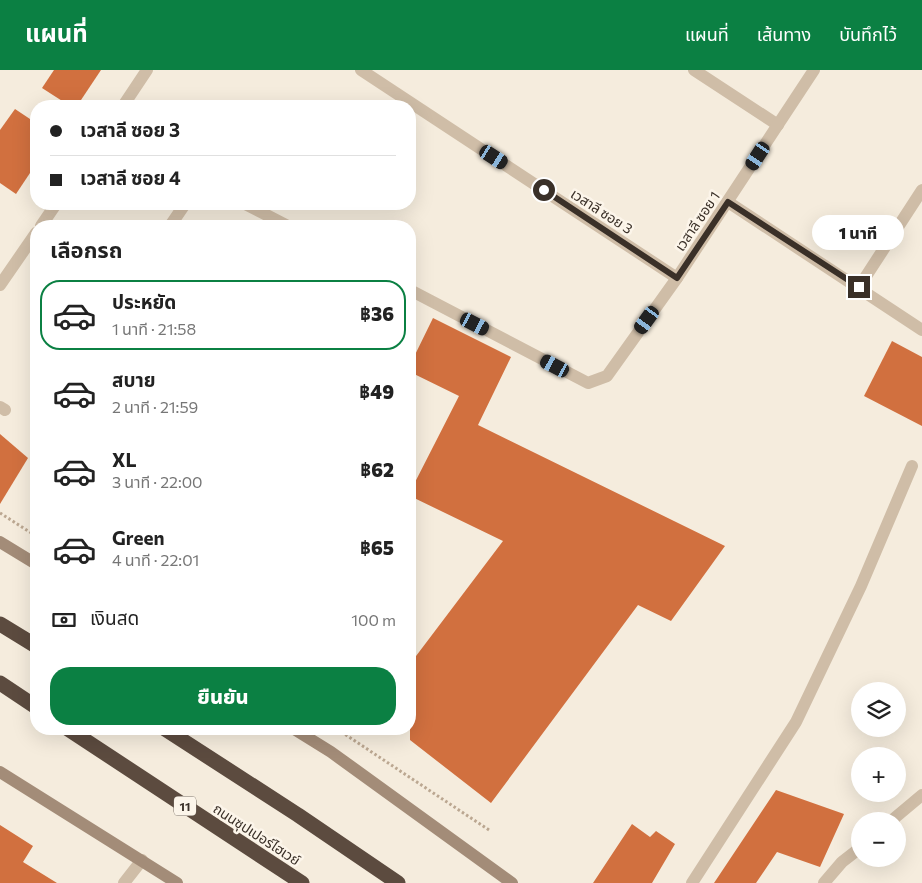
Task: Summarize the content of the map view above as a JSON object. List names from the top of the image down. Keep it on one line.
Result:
{"streets":{"highway":["11","ถนนซุปเปอร์ไฮเวย์"],"street":["เวสาลี ซอย 3","เวสาลี ซอย 1"]},"crossings":[["เวสาลี ซอย 3","เวสาลี ซอย 1"]],"page":{"header":"แผนที่","nav":["แผนที่","เส้นทาง","บันทึกไว้"],"banner":["เวสาลี ซอย 3","เวสาลี ซอย 4"],"bubble":"1 นาที","heading":"เลือกรถ","list":[{"name":"ประหยัด","note":"1 นาที · 21:58","value":"฿36"},{"name":"สบาย","note":"2 นาที · 21:59","value":"฿49"},{"name":"XL","note":"3 นาที · 22:00","value":"฿62"},{"name":"Green","note":"4 นาที · 22:01","value":"฿65"}],"pay":["เงินสด","100 m"],"buttons":"ยืนยัน","map_buttons":["+","−"]}}
